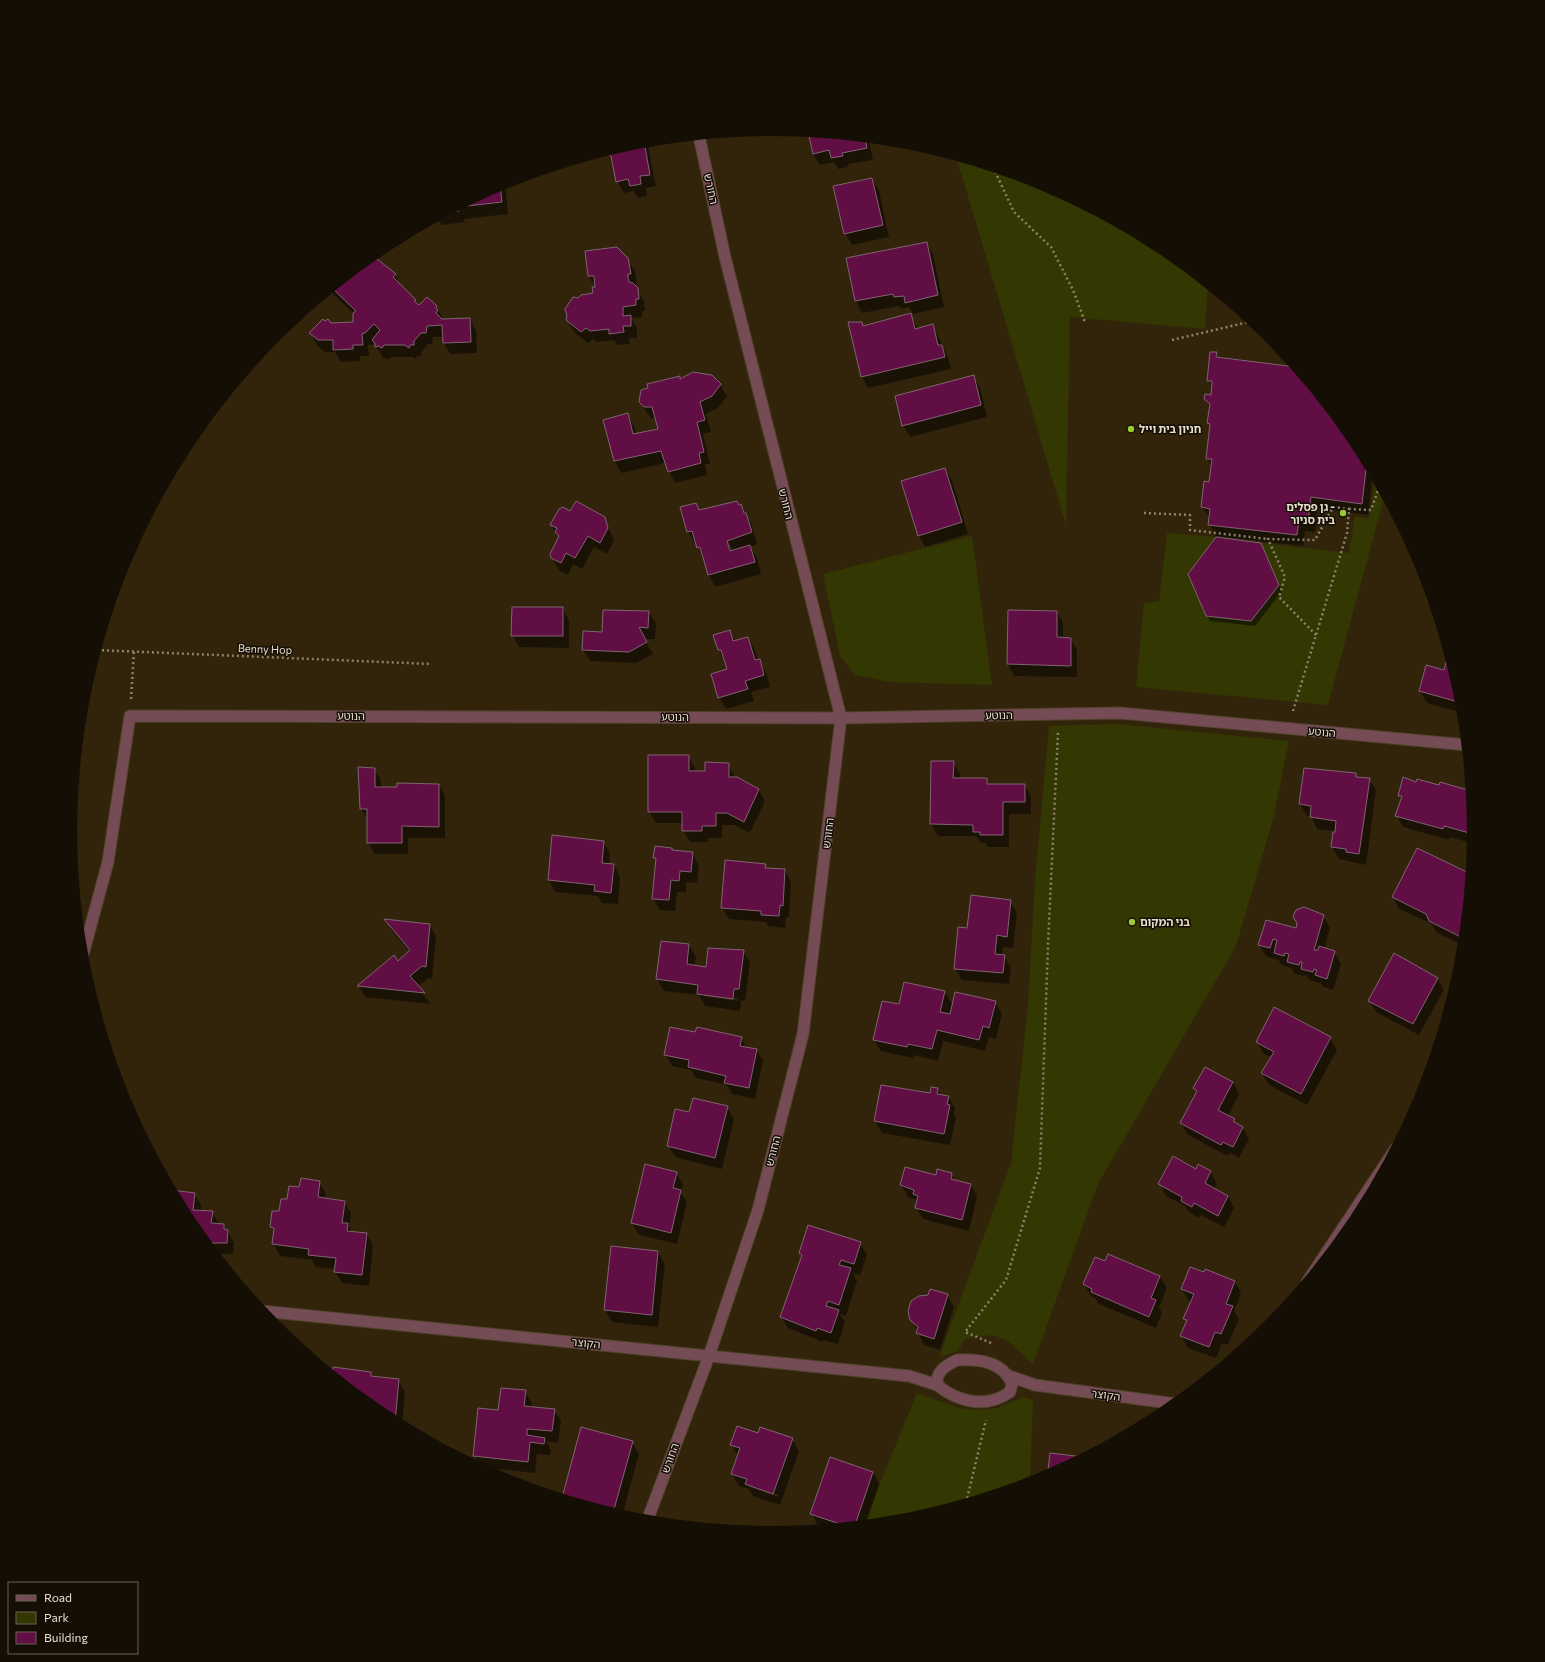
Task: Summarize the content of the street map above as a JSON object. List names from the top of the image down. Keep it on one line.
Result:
{"streets":{"street":["החורש","הנוטע","הקוצר"],"path":["Benny Hop"]},"crossings":[["החורש","הנוטע"],["החורש","הקוצר"]],"places":["חניון בית וייל","גן פסלים - בית סניור","בני המקום"],"legend":["Road","Park","Building"]}
